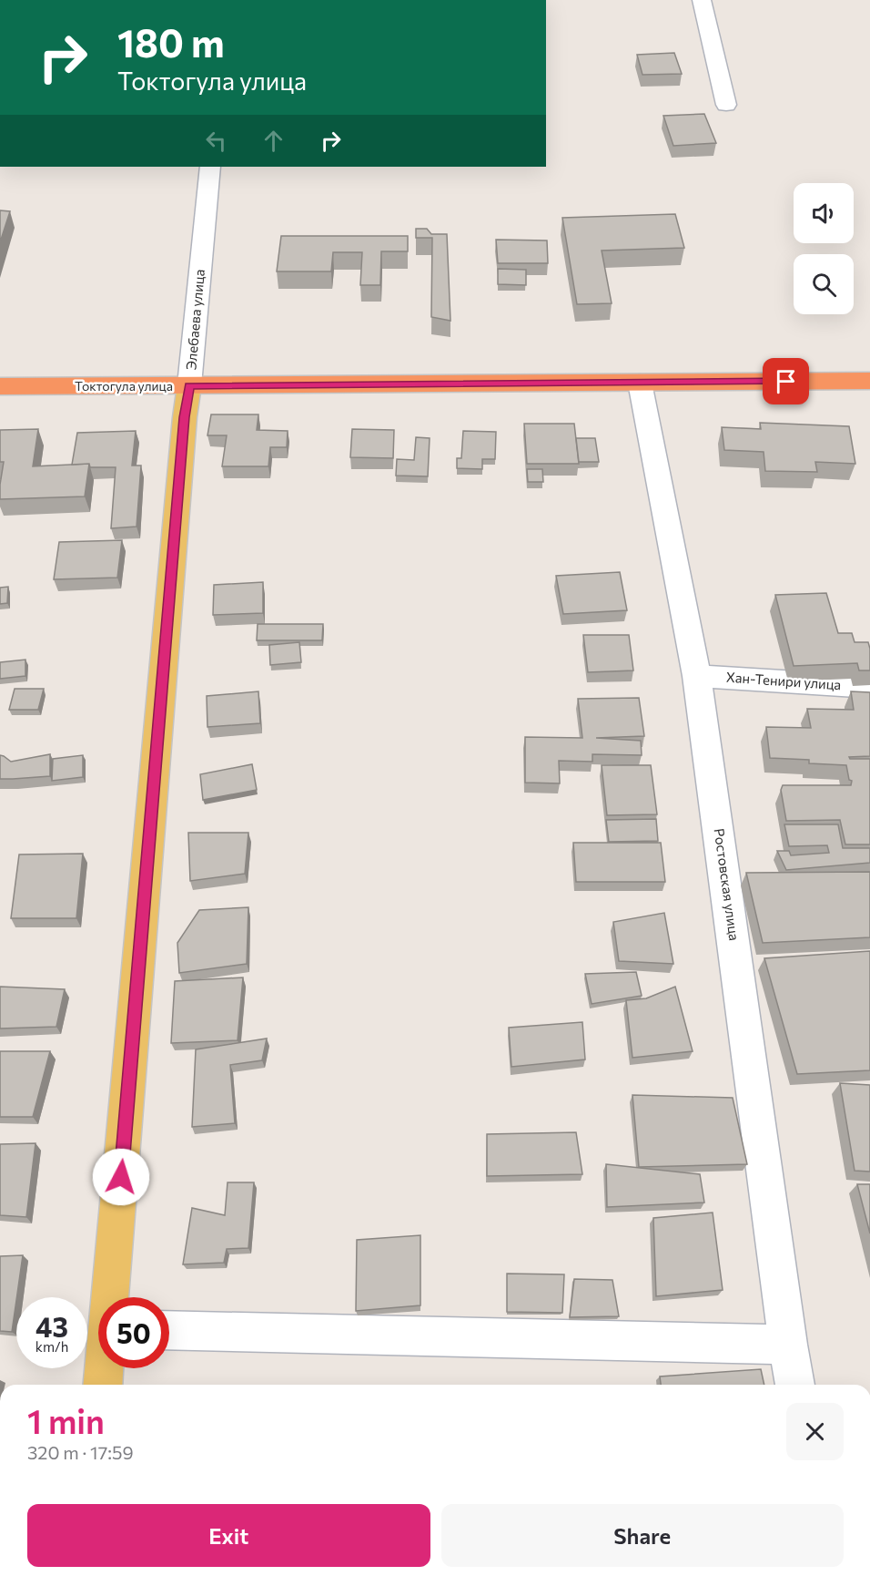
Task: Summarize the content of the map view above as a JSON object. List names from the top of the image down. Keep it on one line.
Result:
{"streets":{"highway":["Токтогула улица"],"main road":["Элебаева улица"],"street":["Хан-Тенири улица","Ростовская улица"]},"crossings":[["Элебаева улица","Токтогула улица"],["Токтогула улица","Ростовская улица"],["Хан-Тенири улица","Ростовская улица"]],"page":{"turn":["180 m","Токтогула улица"],"speed":"43 km/h","limit":"50","heading":["1 min","320 m · 17:59"],"buttons":["Exit","Share"]}}
